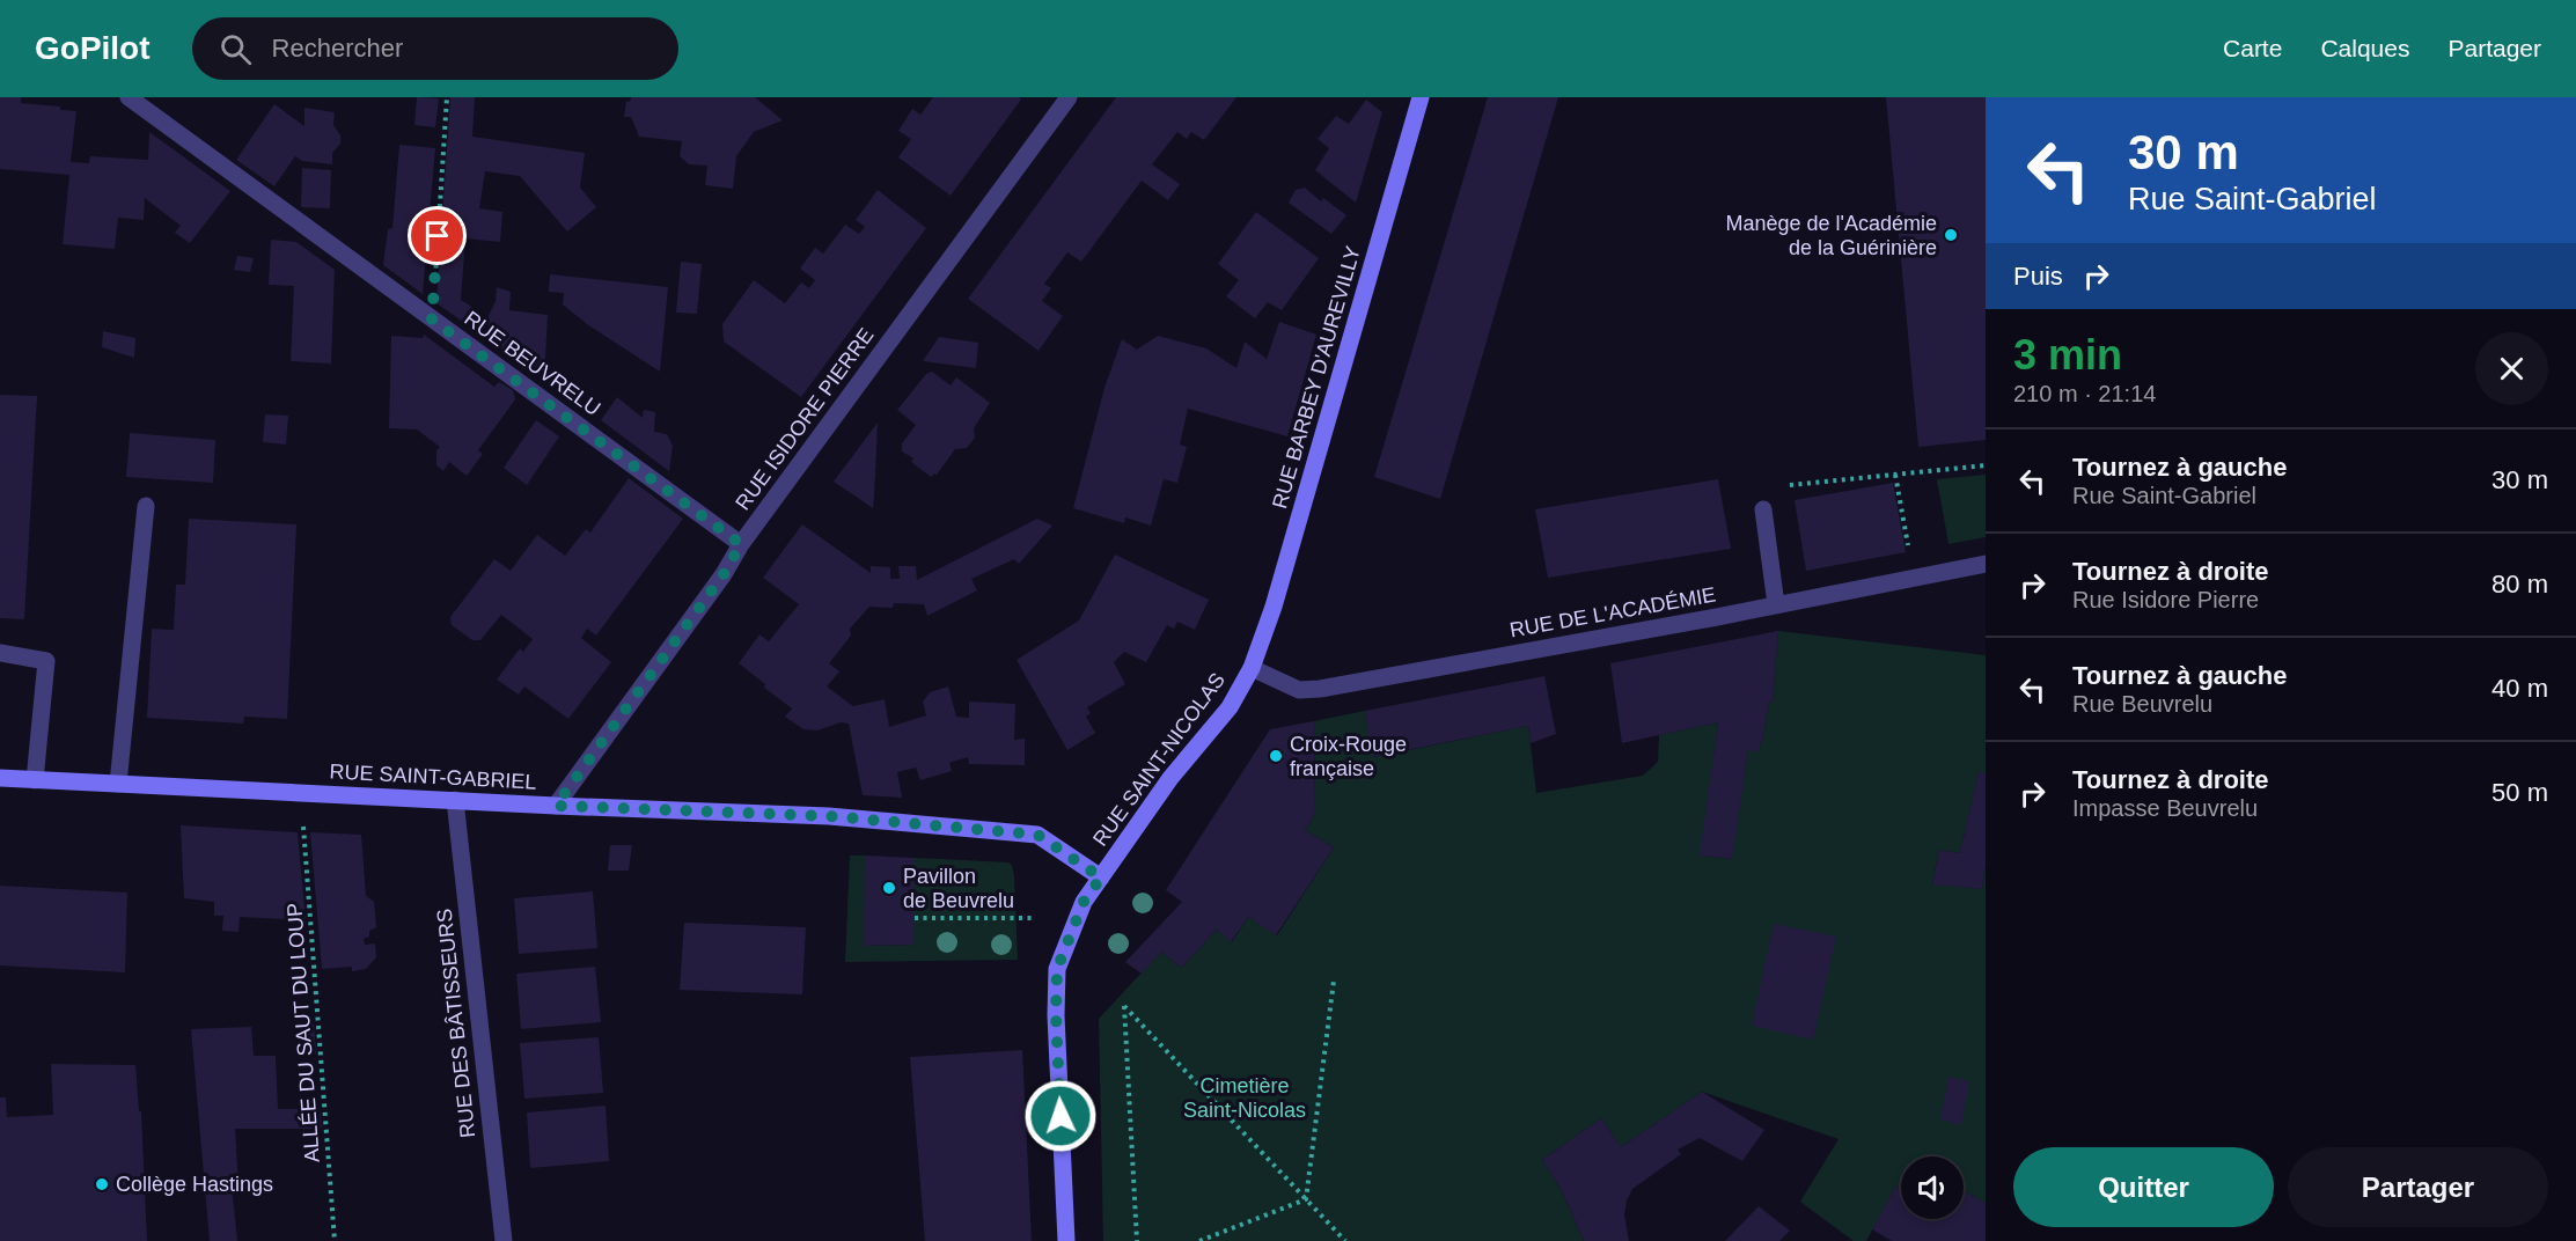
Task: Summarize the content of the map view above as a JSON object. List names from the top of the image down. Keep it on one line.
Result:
{"streets":{"street":["RUE BEUVRELU","RUE BARBEY D'AUREVILLY","RUE ISIDORE PIERRE","RUE DE L'ACADÉMIE","RUE SAINT-NICOLAS","RUE SAINT-GABRIEL","RUE DES BÂTISSEURS"],"path":["ALLÉE DU SAUT DU LOUP"]},"crossings":[["RUE BEUVRELU","RUE ISIDORE PIERRE"],["RUE BARBEY D'AUREVILLY","RUE DE L'ACADÉMIE"],["RUE BARBEY D'AUREVILLY","RUE SAINT-NICOLAS"],["RUE ISIDORE PIERRE","RUE SAINT-GABRIEL"],["RUE DE L'ACADÉMIE","RUE SAINT-NICOLAS"],["RUE SAINT-NICOLAS","RUE SAINT-GABRIEL"],["RUE SAINT-GABRIEL","RUE DES BÂTISSEURS"]],"parks":["Cimetière Saint-Nicolas"],"places":["Manège de l'Académie de la Guérinière","Croix-Rouge française","Pavillon de Beuvrelu","Collège Hastings"],"page":{"header":"GoPilot","search":"Rechercher","nav":["Carte","Calques","Partager"],"turn":["30 m","Rue Saint-Gabriel"],"then":"Puis","heading":["3 min","210 m · 21:14"],"list":[{"name":"Tournez à gauche","note":"Rue Saint-Gabriel","value":"30 m"},{"name":"Tournez à droite","note":"Rue Isidore Pierre","value":"80 m"},{"name":"Tournez à gauche","note":"Rue Beuvrelu","value":"40 m"},{"name":"Tournez à droite","note":"Impasse Beuvrelu","value":"50 m"}],"buttons":["Quitter","Partager"]}}
